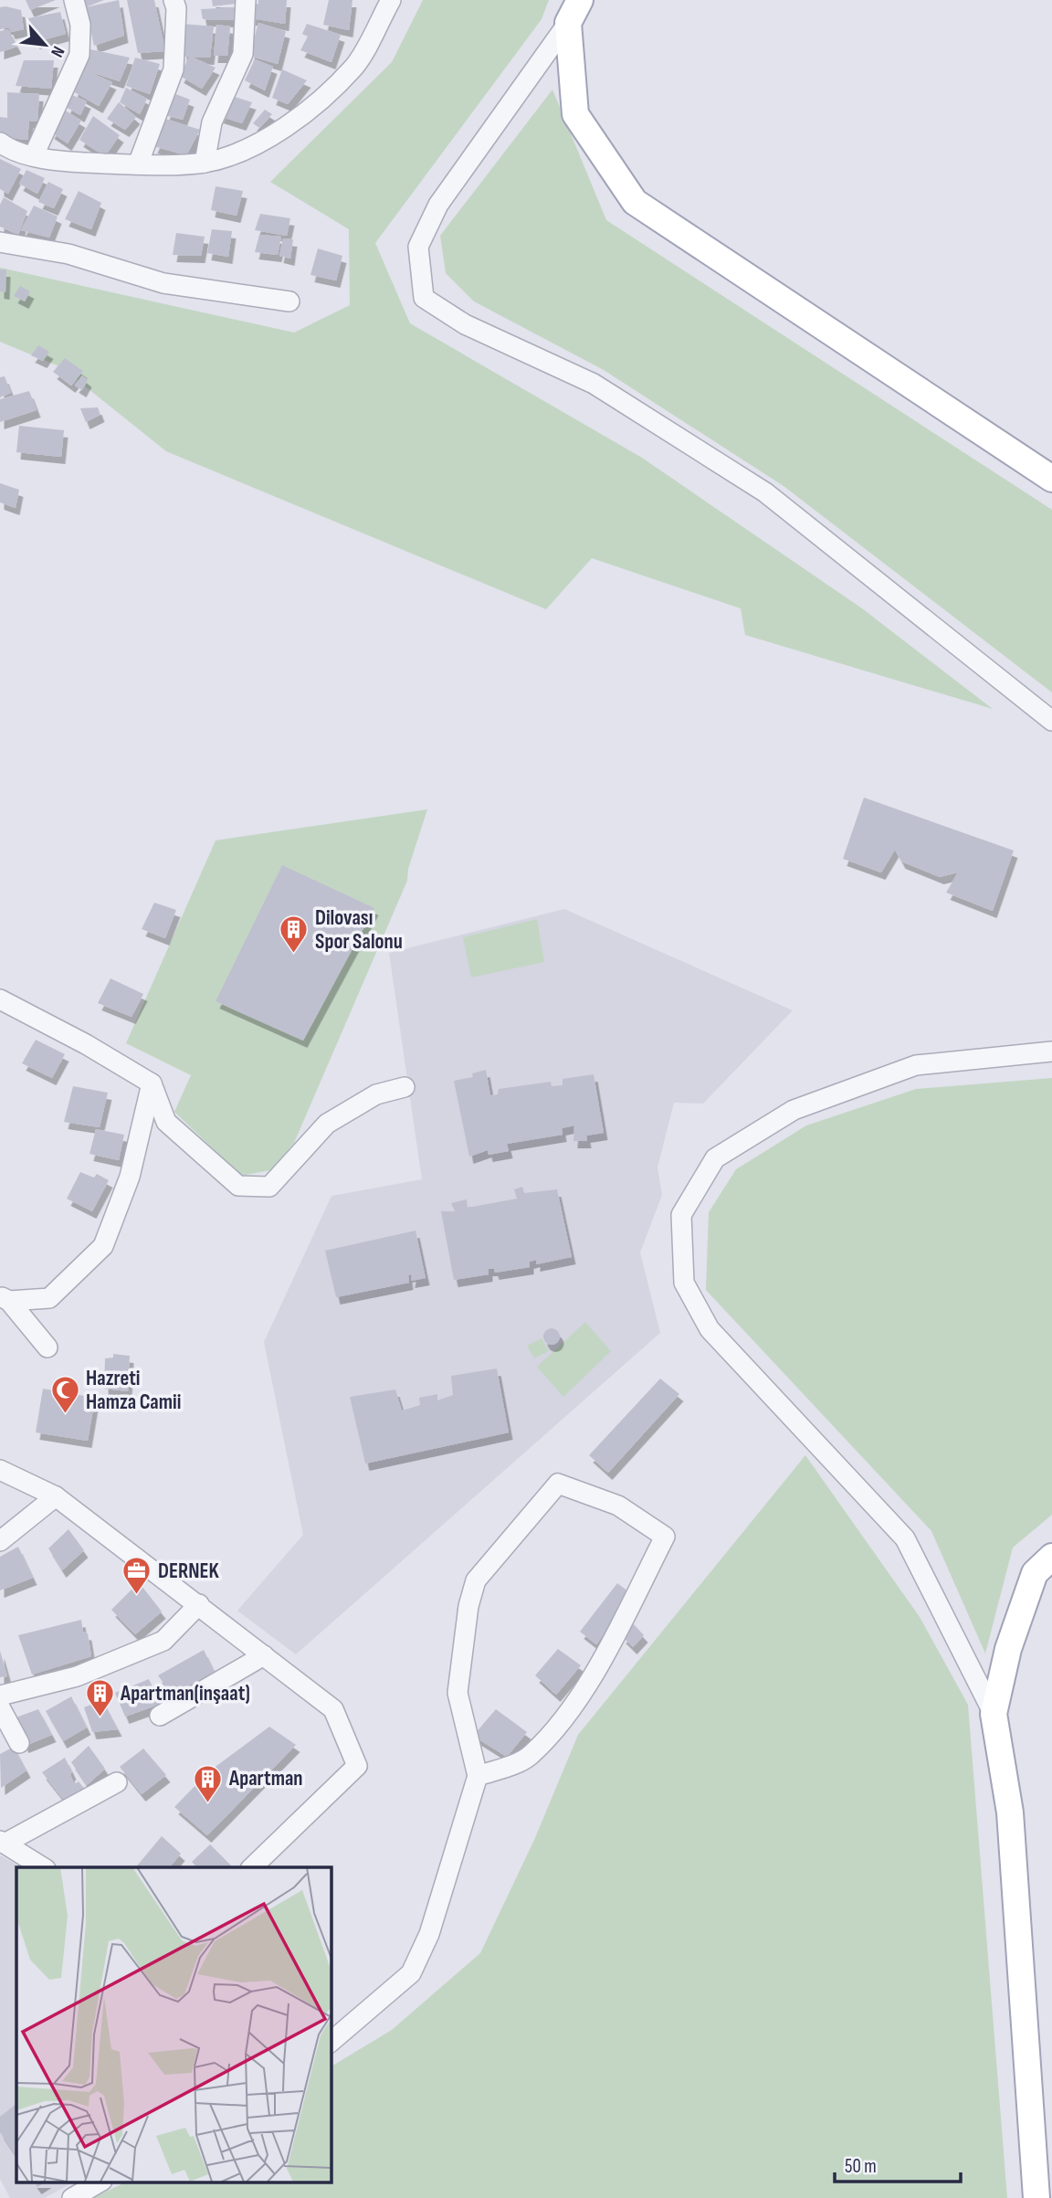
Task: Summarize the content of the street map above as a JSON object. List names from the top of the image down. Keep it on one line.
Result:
{"places":{"building":["Dilovası Spor Salonu","Apartman(inşaat)","Apartman"],"mosque":["Hazreti Hamza Camii"],"office":["DERNEK"]},"scale_bar":"50 m","north":"bottom right"}
